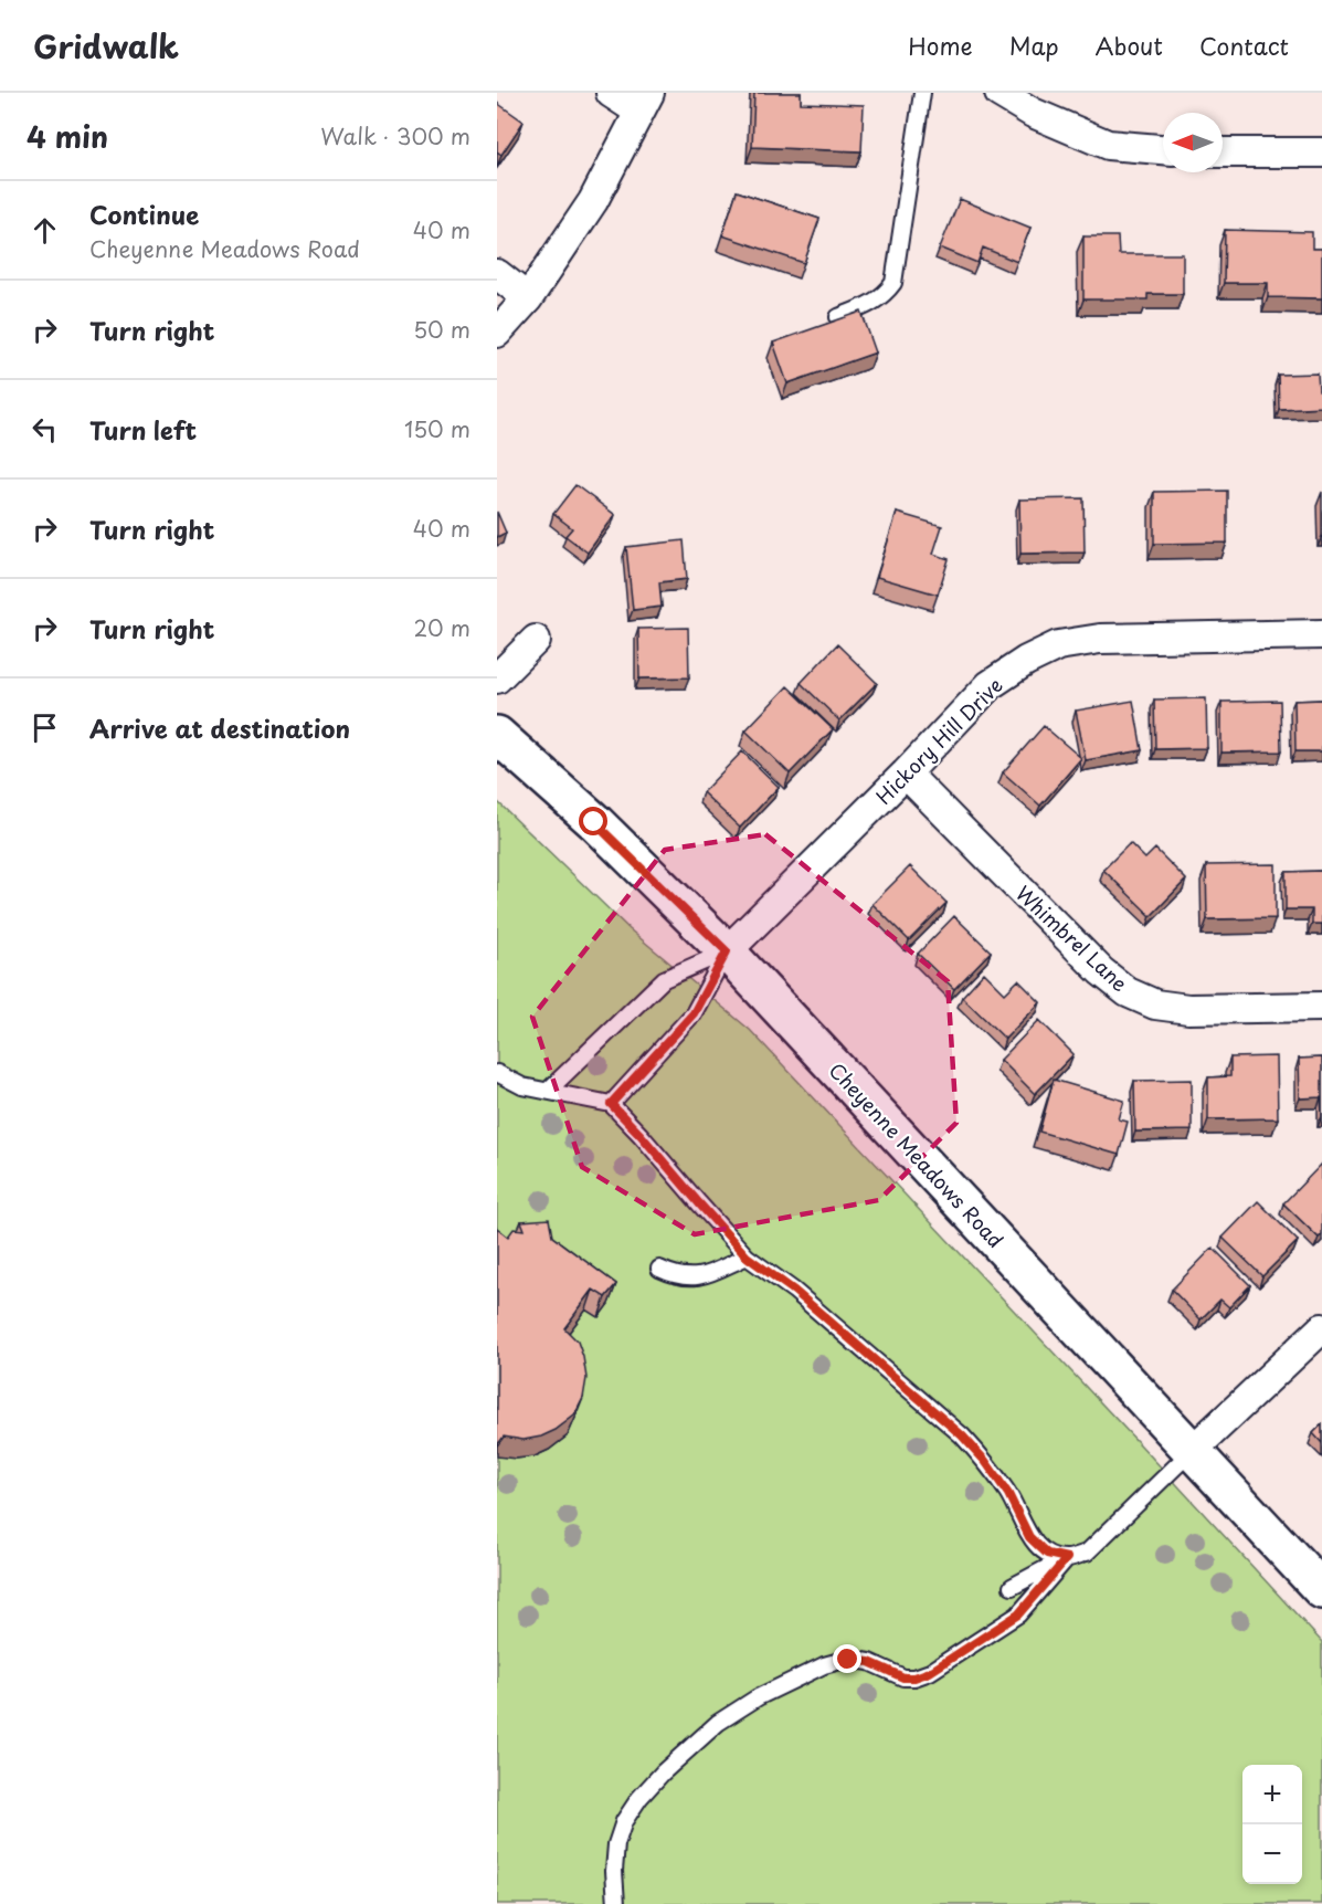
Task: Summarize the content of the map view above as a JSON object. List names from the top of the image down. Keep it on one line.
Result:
{"streets":{"main road":["Cheyenne Meadows Road"],"street":["Hickory Hill Drive","Whimbrel Lane"]},"crossings":[["Hickory Hill Drive","Whimbrel Lane"],["Hickory Hill Drive","Cheyenne Meadows Road"]],"north":"left","page":{"header":"Gridwalk","nav":["Home","Map","About","Contact"],"heading":["4 min","Walk · 300 m"],"list":[["Continue","Cheyenne Meadows Road","40 m"],["Turn right","50 m"],["Turn left","150 m"],["Turn right","40 m"],["Turn right","20 m"],"Arrive at destination"],"map_buttons":["+","−"]}}
